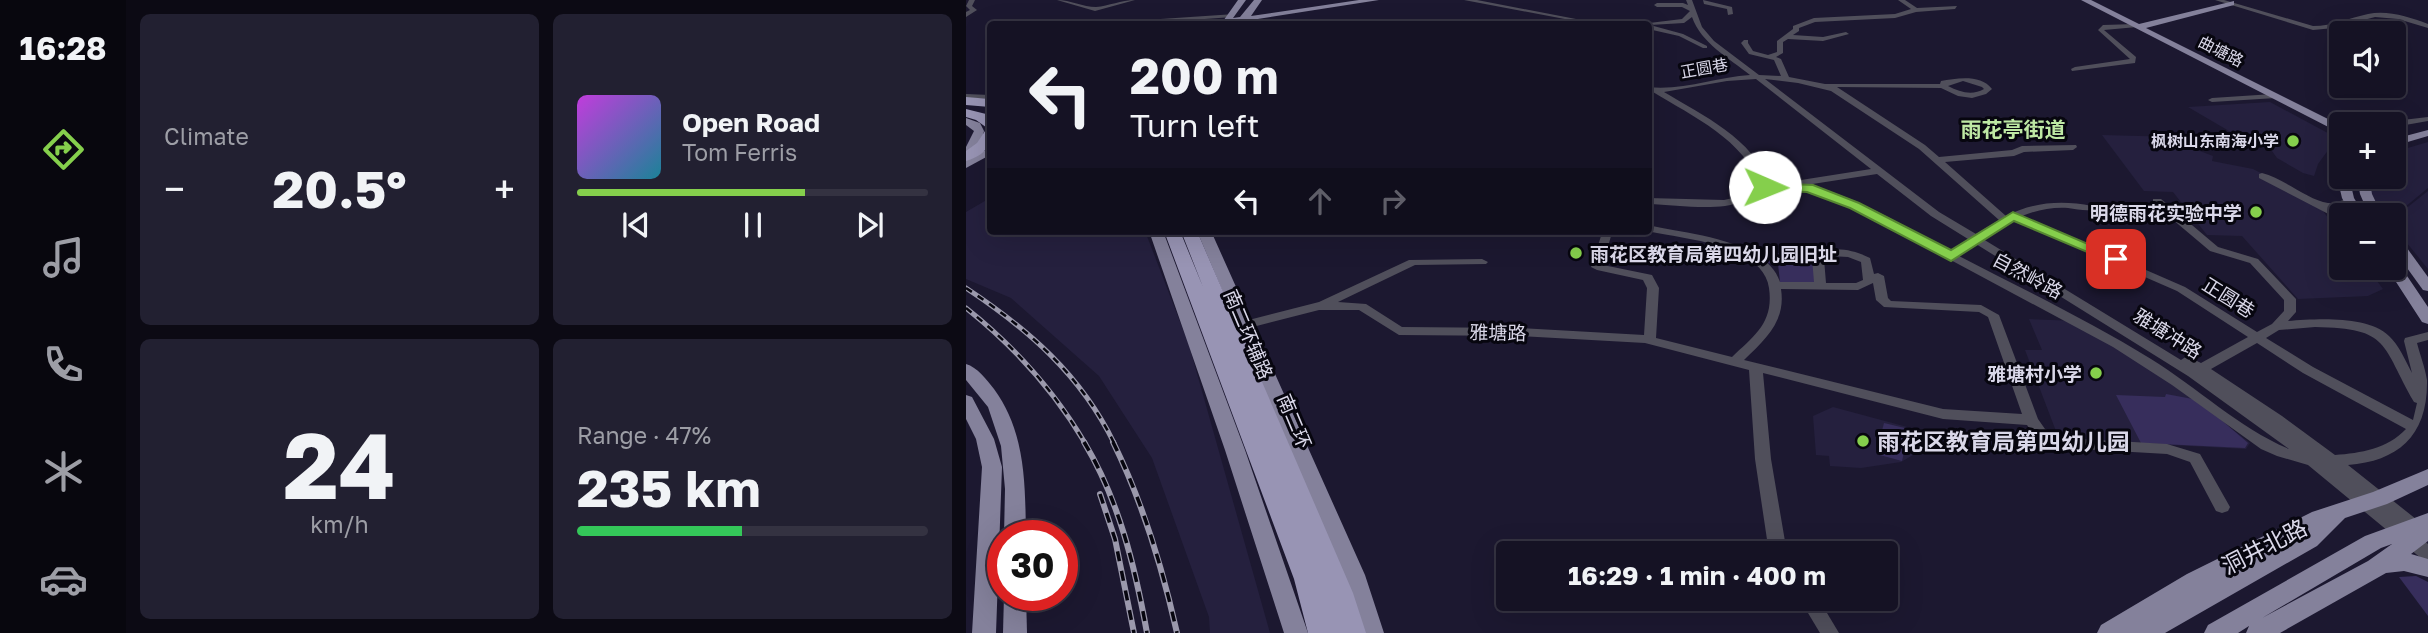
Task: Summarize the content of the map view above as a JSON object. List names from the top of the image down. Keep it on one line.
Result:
{"streets":{"highway":["南二环"],"main road":["曲塘路","南二环辅路","洞井北路"],"street":["正圆巷","自然岭路","雅塘路","雅塘冲路"]},"crossings":[["正圆巷","自然岭路"],["正圆巷","雅塘冲路"],["自然岭路","雅塘冲路"],["雅塘路","南二环辅路"],["雅塘冲路","洞井北路"]],"districts":["雨花亭街道"],"places":["枫树山东南海小学","明德雨花实验中学","雨花区教育局第四幼儿园旧址","雅塘村小学","雨花区教育局第四幼儿园"],"page":{"tabs":"16:28","tile":["Climate",["24","km/h"],["Range · 47%","235 km"]],"map_buttons":["+","−"],"turn":["200 m","Turn left"],"song":["Open Road","Tom Ferris"],"heat":["−","20.5°","+"],"limit":"30","trip":"16:29 · 1 min · 400 m"}}
